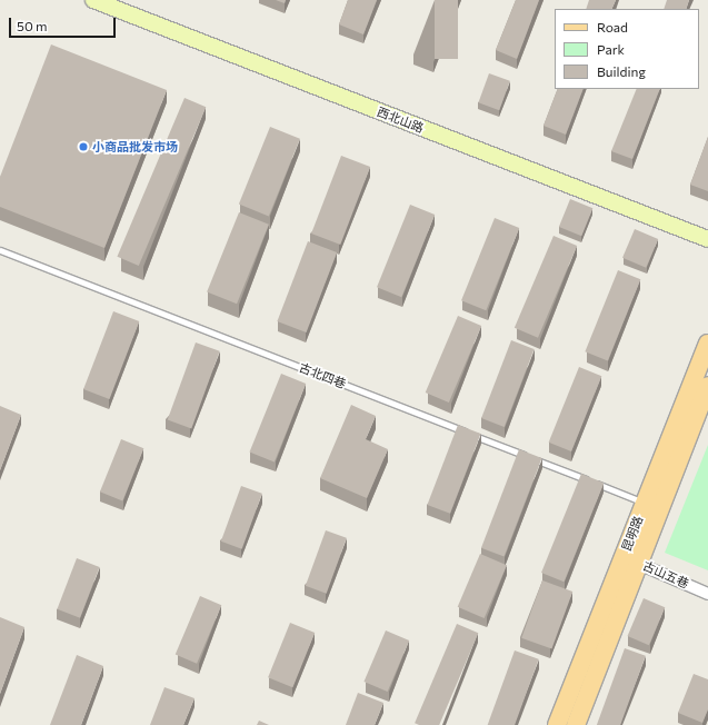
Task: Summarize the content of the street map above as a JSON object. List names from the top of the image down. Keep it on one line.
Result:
{"streets":{"main road":["西北山路","昆明路"],"street":["古山五巷"],"lane":["古北四巷"]},"crossings":[["古北四巷","昆明路"],["昆明路","古山五巷"]],"places":["小商品批发市场"],"legend":["Road","Park","Building"],"scale_bar":"50 m"}
